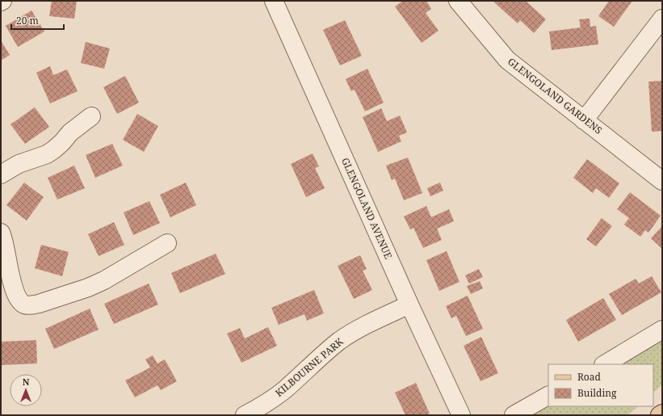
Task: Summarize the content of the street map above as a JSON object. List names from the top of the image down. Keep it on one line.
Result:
{"streets":{"street":["GLENGOLAND GARDENS","GLENGOLAND AVENUE","KILBOURNE PARK"]},"crossings":[["GLENGOLAND AVENUE","KILBOURNE PARK"]],"legend":["Road","Building"],"scale_bar":"20 m","north":"top"}
